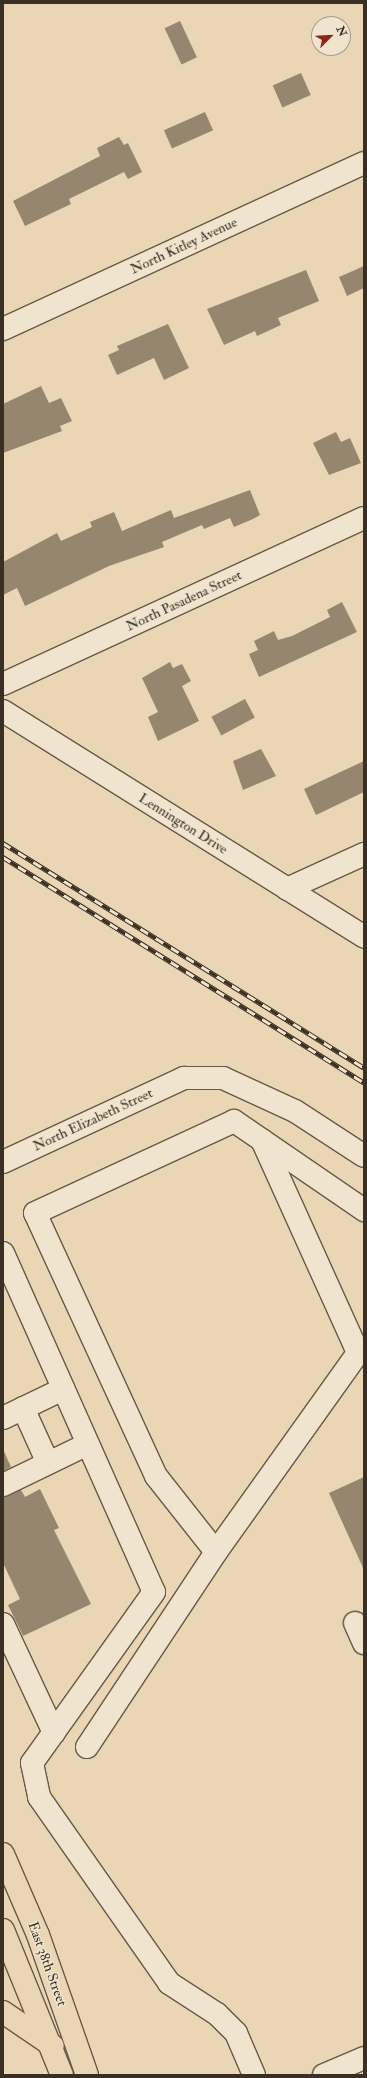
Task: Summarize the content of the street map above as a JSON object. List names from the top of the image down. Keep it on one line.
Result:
{"streets":{"main road":["East 38th Street"],"street":["North Kitley Avenue","North Pasadena Street","Lennington Drive","North Elizabeth Street"]},"north":"top right"}
